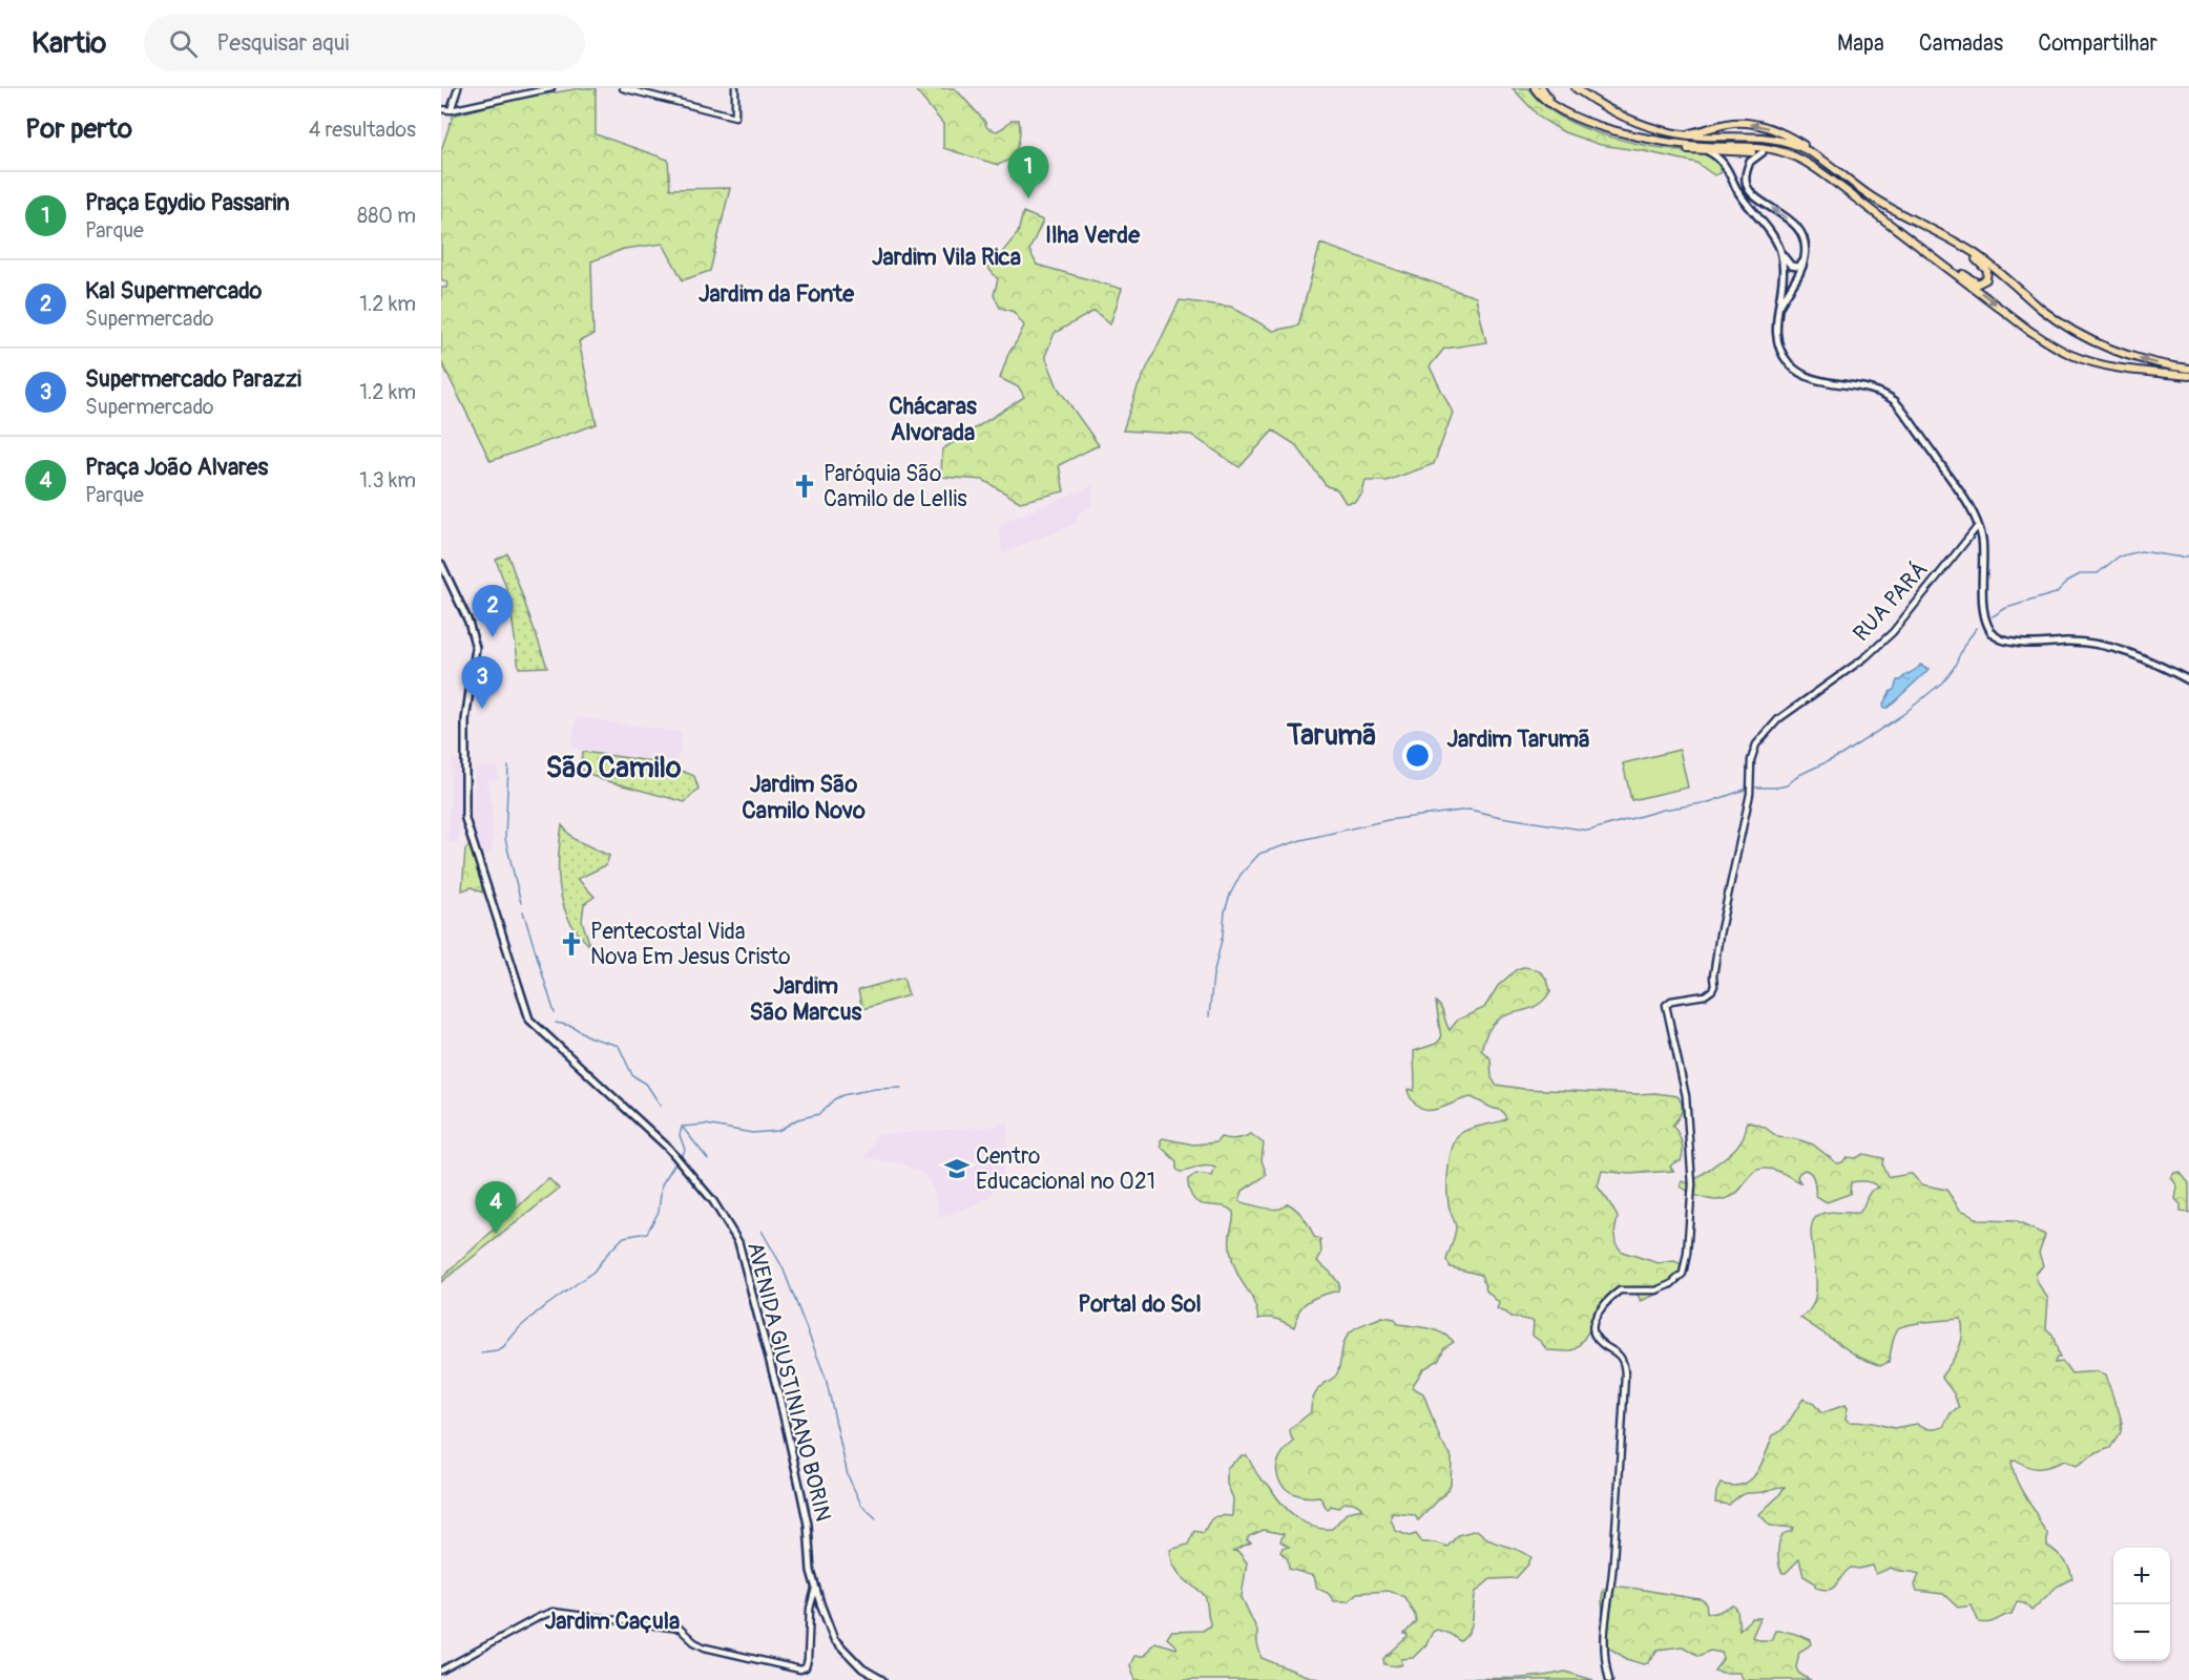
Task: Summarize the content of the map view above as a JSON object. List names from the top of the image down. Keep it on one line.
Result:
{"streets":{"main road":["AVENIDA GIUSTINIANO BORIN"],"street":["RUA PARÁ"]},"districts":["Ilha Verde","Jardim Vila Rica","Jardim da Fonte","Chácaras Alvorada","Tarumã","Jardim Tarumã","São Camilo","Jardim São Camilo Novo","Jardim São Marcus","Portal do Sol","Jardim Caçula"],"places":{"church":["Paróquia São Camilo de Lellis","Pentecostal Vida Nova Em Jesus Cristo"],"school or university":["Centro Educacional nº 021"]},"page":{"header":"Kartio","search":"Pesquisar aqui","nav":["Mapa","Camadas","Compartilhar"],"heading":["Por perto","4 resultados"],"pins":["1","2","3","4"],"list":[{"mark":"1","name":"Praça Egydio Passarin","note":"Parque","value":"880 m"},{"mark":"2","name":"Kal Supermercado","note":"Supermercado","value":"1.2 km"},{"mark":"3","name":"Supermercado Parazzi","note":"Supermercado","value":"1.2 km"},{"mark":"4","name":"Praça João Alvares","note":"Parque","value":"1.3 km"}],"map_buttons":["+","−"]}}
